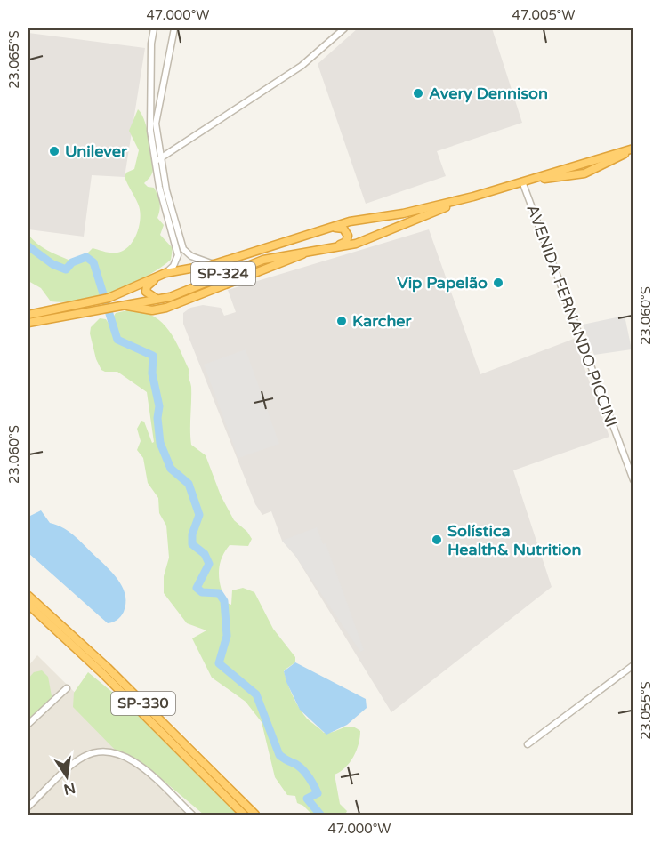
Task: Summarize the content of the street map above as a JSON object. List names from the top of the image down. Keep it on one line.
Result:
{"streets":{"highway":["SP-324","SP-330"],"street":["AVENIDA FERNANDO PICCINI"]},"crossings":[["SP-324","AVENIDA FERNANDO PICCINI"]],"places":["Avery Dennison","Unilever","Vip Papelão","Karcher","Solística Health& Nutrition"],"north":"bottom","coordinates":["47.000°W","47.005°W","23.065°S","23.060°S","23.055°S"]}
